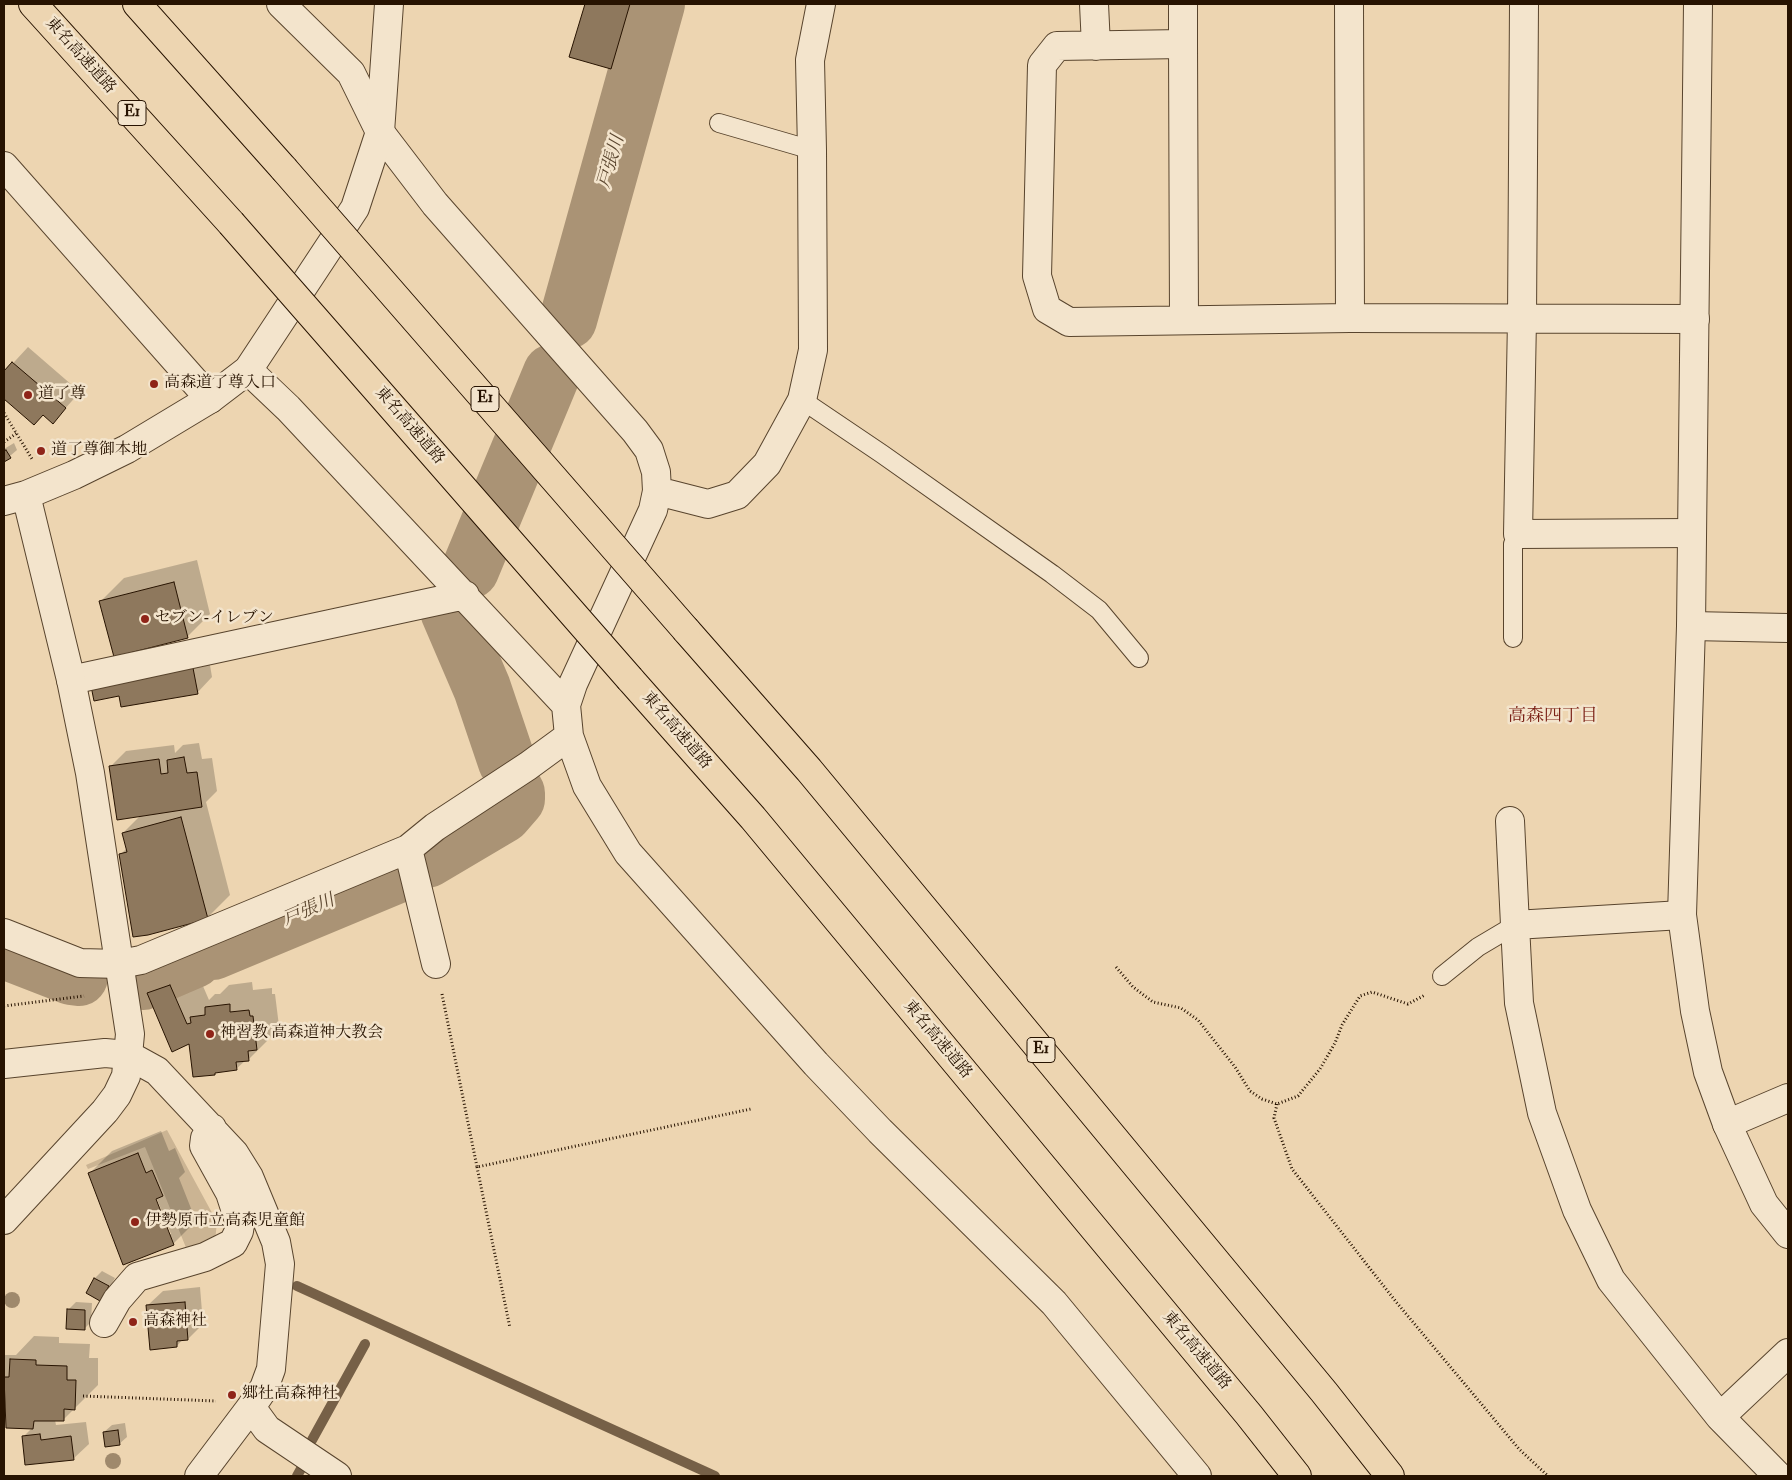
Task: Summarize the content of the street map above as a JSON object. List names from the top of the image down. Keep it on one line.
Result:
{"streets":{"highway":["東名高速道路","E1"]},"districts":["高森四丁目"],"water":["戸張川"],"places":["高森道了尊入口","道了尊","道了尊御本地","セブン-イレブン","神習教 高森道神大教会","伊勢原市立高森児童館","高森神社","郷社高森神社"]}
